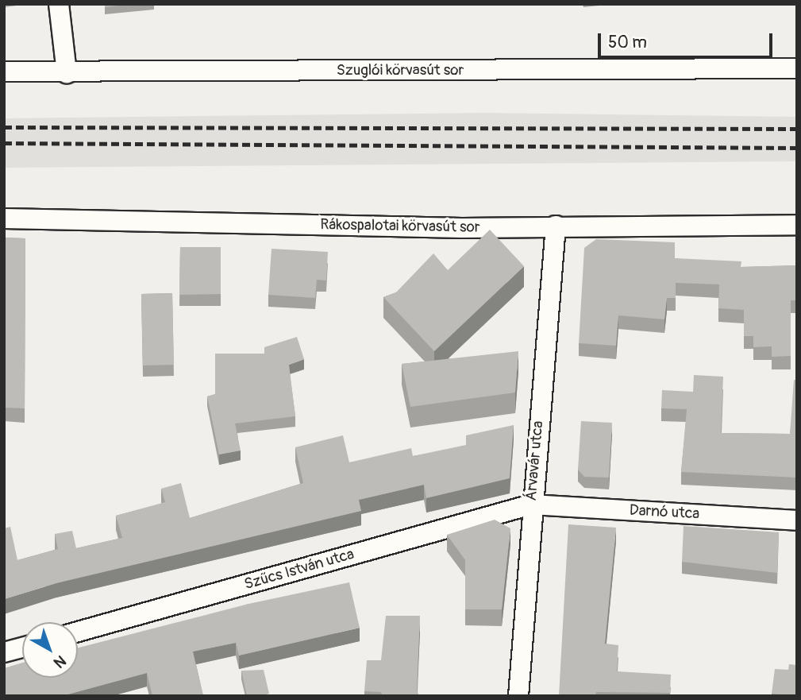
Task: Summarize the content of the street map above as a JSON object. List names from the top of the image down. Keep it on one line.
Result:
{"streets":{"street":["Szuglói körvasút sor","Rákospalotai körvasút sor","Árvavár utca","Darnó utca","Szűcs István utca"]},"crossings":[["Rákospalotai körvasút sor","Árvavár utca"],["Árvavár utca","Darnó utca"],["Árvavár utca","Szűcs István utca"],["Darnó utca","Szűcs István utca"]],"scale_bar":"50 m","north":"bottom right"}
